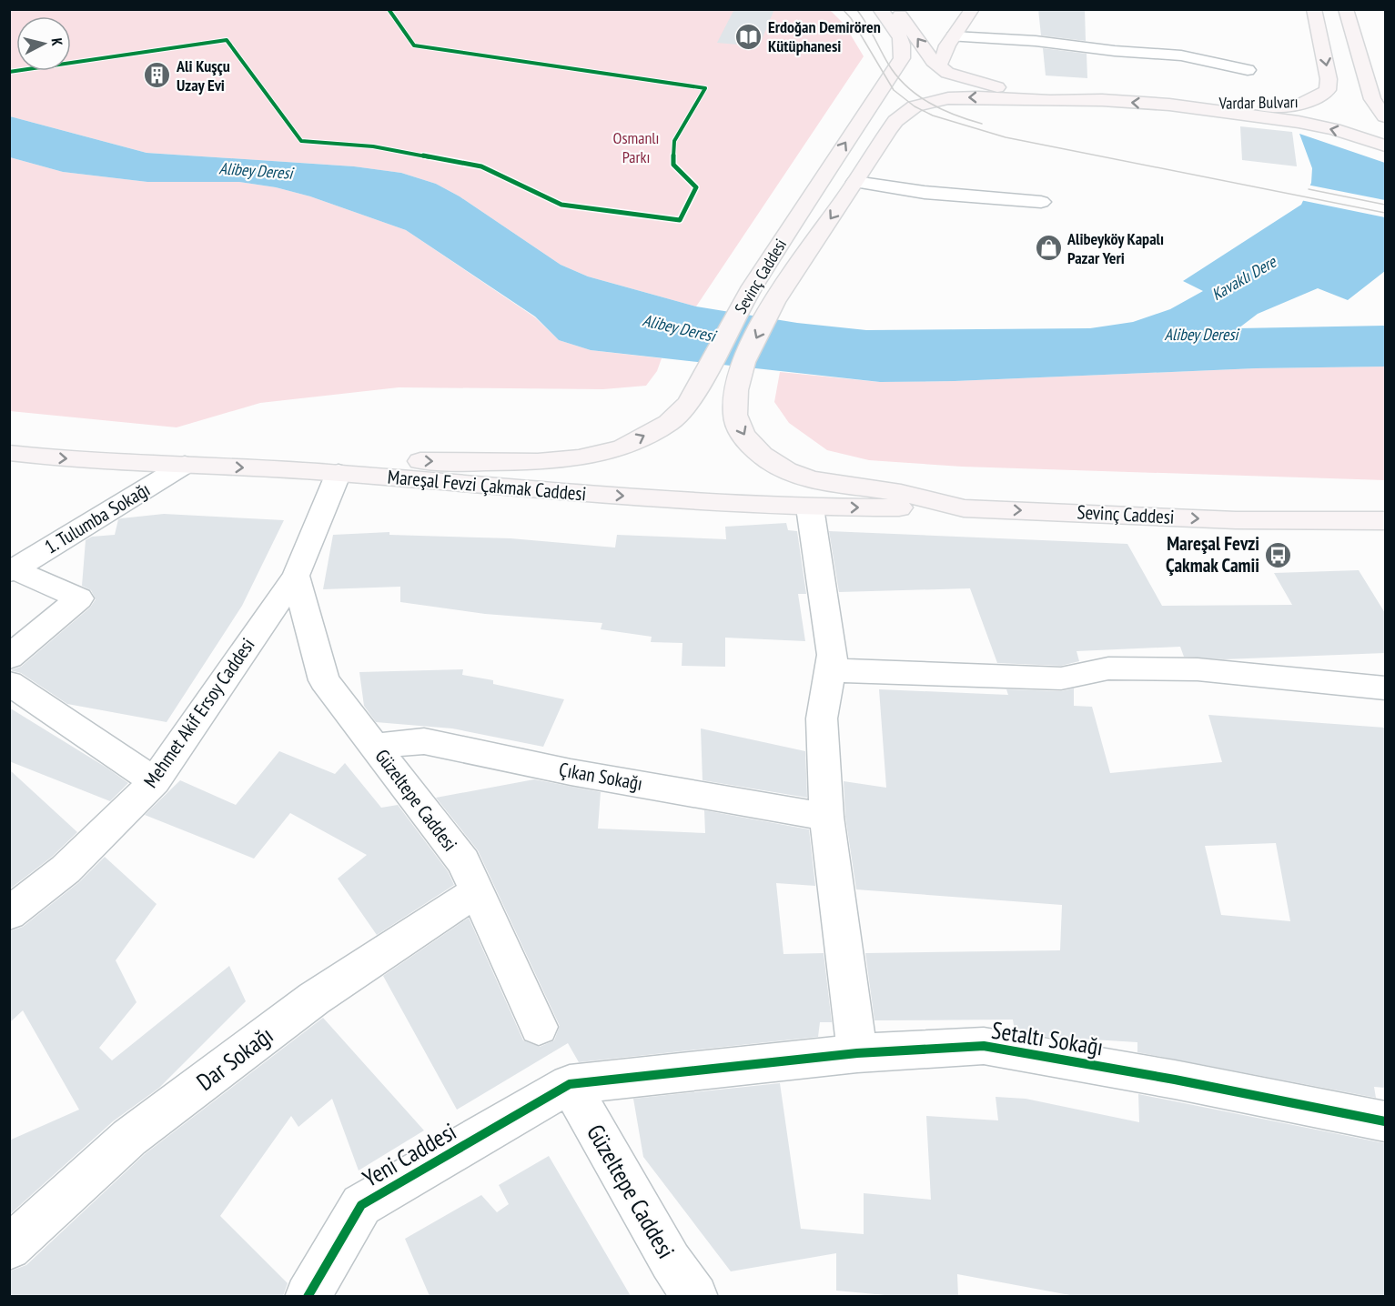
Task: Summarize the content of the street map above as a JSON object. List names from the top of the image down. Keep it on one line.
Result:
{"streets":{"main road":["Vardar Bulvarı","Sevinç Caddesi","Mareşal Fevzi Çakmak Caddesi"],"street":["1. Tulumba Sokağı","Mehmet Akif Ersoy Caddesi","Çıkan Sokağı","Güzeltepe Caddesi","Setaltı Sokağı","Dar Sokağı","Yeni Caddesi"]},"crossings":[["Sevinç Caddesi","Mareşal Fevzi Çakmak Caddesi"],["Sevinç Caddesi","Mehmet Akif Ersoy Caddesi"],["Mareşal Fevzi Çakmak Caddesi","1. Tulumba Sokağı"],["Mareşal Fevzi Çakmak Caddesi","Mehmet Akif Ersoy Caddesi"],["Mehmet Akif Ersoy Caddesi","Güzeltepe Caddesi"],["Çıkan Sokağı","Güzeltepe Caddesi"],["Güzeltepe Caddesi","Setaltı Sokağı"],["Güzeltepe Caddesi","Dar Sokağı"],["Güzeltepe Caddesi","Yeni Caddesi"],["Setaltı Sokağı","Yeni Caddesi"]],"one_way":["Mareşal Fevzi Çakmak Caddesi"],"water":["Alibey Deresi","Kavaklı Dere"],"parks":["Osmanlı Parkı"],"places":{"library":["Erdoğan Demirören Kütüphanesi"],"building":["Ali Kuşçu Uzay Evi"],"shop":["Alibeyköy Kapalı Pazar Yeri"],"bus stop":["Mareşal Fevzi Çakmak Camii"]},"north":"right"}
